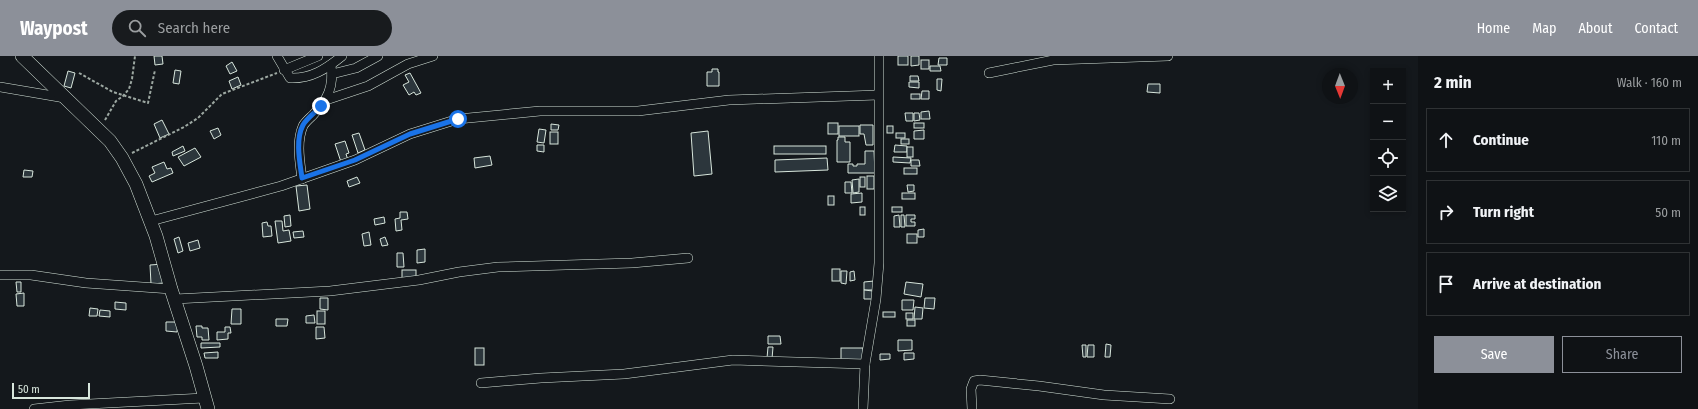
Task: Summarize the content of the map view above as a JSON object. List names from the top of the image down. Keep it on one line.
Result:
{"scale_bar":"50 m","north":"bottom","page":{"header":"Waypost","search":"Search here","nav":["Home","Map","About","Contact"],"heading":["2 min","Walk · 160 m"],"map_buttons":["+","−"],"list":[["Continue","110 m"],["Turn right","50 m"],"Arrive at destination"],"buttons":["Save","Share"],"scale":"50 m"}}
